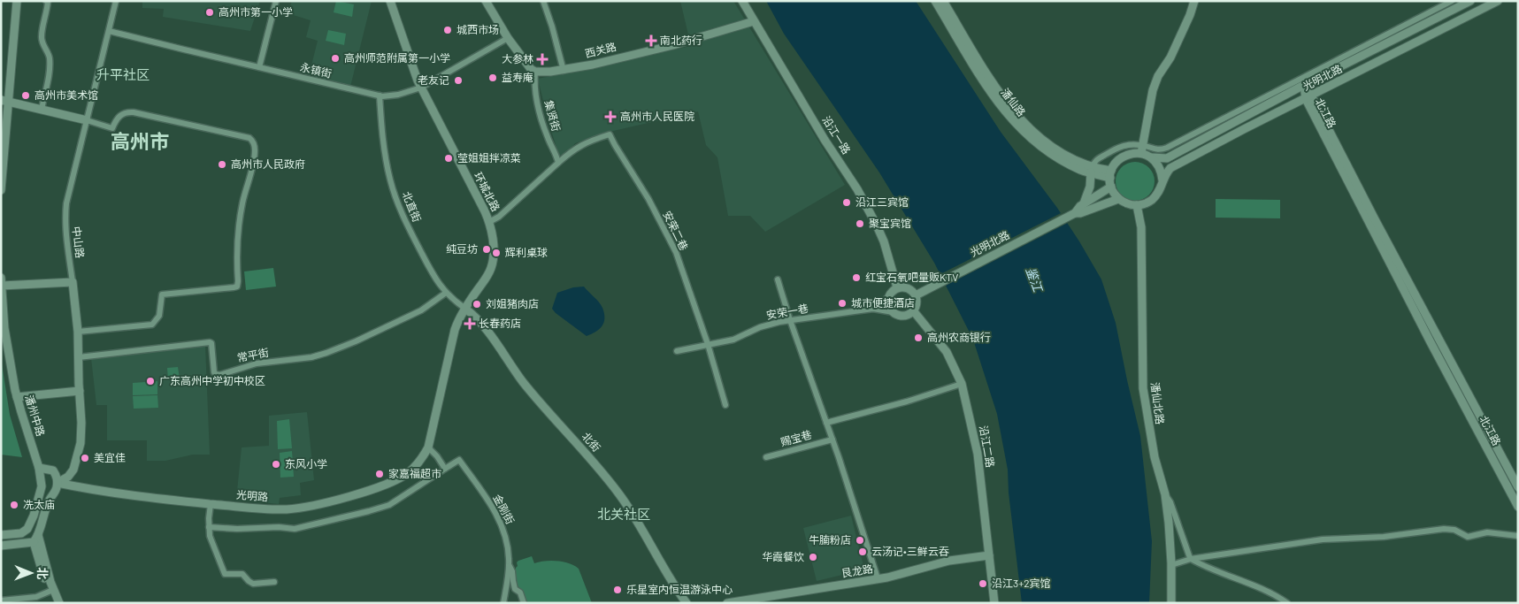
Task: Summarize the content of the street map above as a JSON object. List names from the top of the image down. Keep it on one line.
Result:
{"streets":{"street":["西关路","永镇街","光明北路","潘仙路","北江路","集贤街","沿江一路","环城北路","北直街","安荣二巷","中山路","安荣一巷","常平街","潘仙北路","潘州中路","赐宝巷","北街","沿江二路","光明路","金刚街","艮龙路"]},"crossings":[["西关路","集贤街"],["西关路","沿江一路"],["永镇街","环城北路"],["永镇街","北直街"],["永镇街","中山路"],["光明北路","潘仙路"],["光明北路","北江路"],["光明北路","沿江一路"],["光明北路","潘仙北路"],["光明北路","沿江二路"],["潘仙路","潘仙北路"],["集贤街","安荣二巷"],["沿江一路","沿江二路"],["环城北路","北直街"],["环城北路","北街"],["环城北路","光明路"],["北直街","常平街"],["北直街","北街"],["安荣二巷","安荣一巷"],["中山路","常平街"],["中山路","光明路"],["沿江二路","艮龙路"]],"districts":["升平社区","高州市","北关社区"],"water":["鉴江"],"places":{"other":["高州市第一小学","城西市场","高州师范附属第一小学","益寿庵","老友记","高州市美术馆","莹姐姐拌凉菜","高州市人民政府","沿江三宾馆","聚宝宾馆","纯豆坊","辉利桌球","红宝石氧吧量贩KTV","城市便捷酒店","刘姐猪肉店","高州农商银行","广东高州中学初中校区","美宜佳","东风小学","家嘉福超市","冼太庙","牛腩粉店","云汤记•三鲜云吞","华霞餐饮","沿江3+2宾馆","乐星室内恒温游泳中心"],"health":["南北药行","大参林","高州市人民医院","长春药店"]},"north":"right"}
